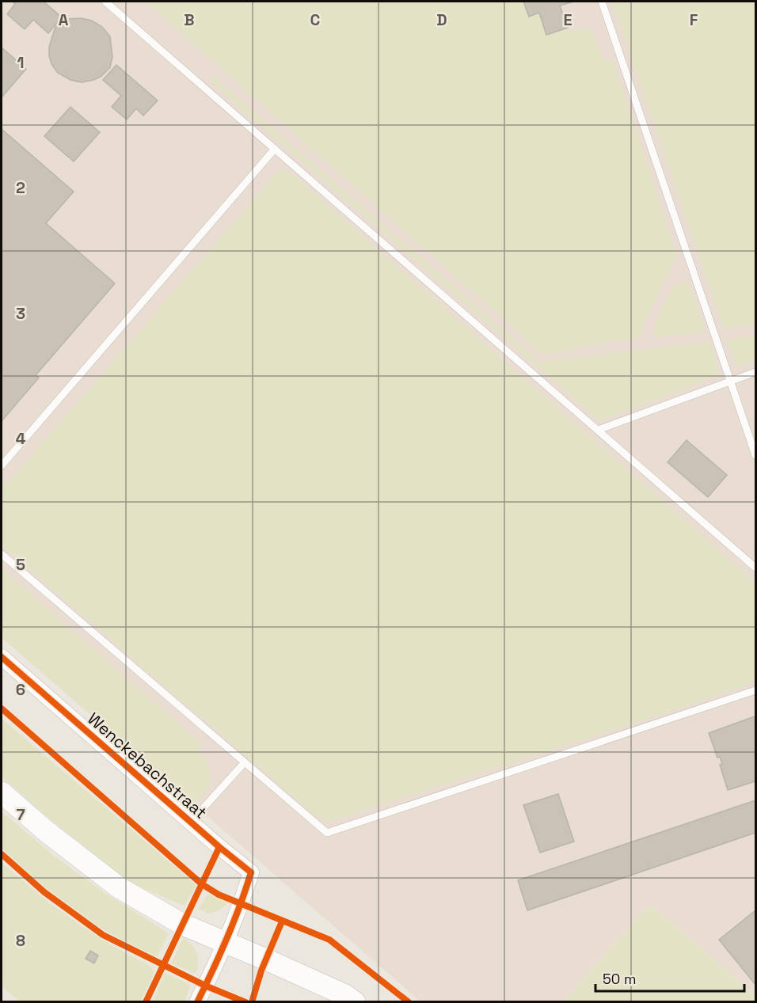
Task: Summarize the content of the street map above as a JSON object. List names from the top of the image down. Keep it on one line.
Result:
{"streets":{"street":["Wenckebachstraat"]},"scale_bar":"50 m","grid":{"columns":["A","B","C","D","E","F"],"rows":["1","2","3","4","5","6","7","8"]}}
